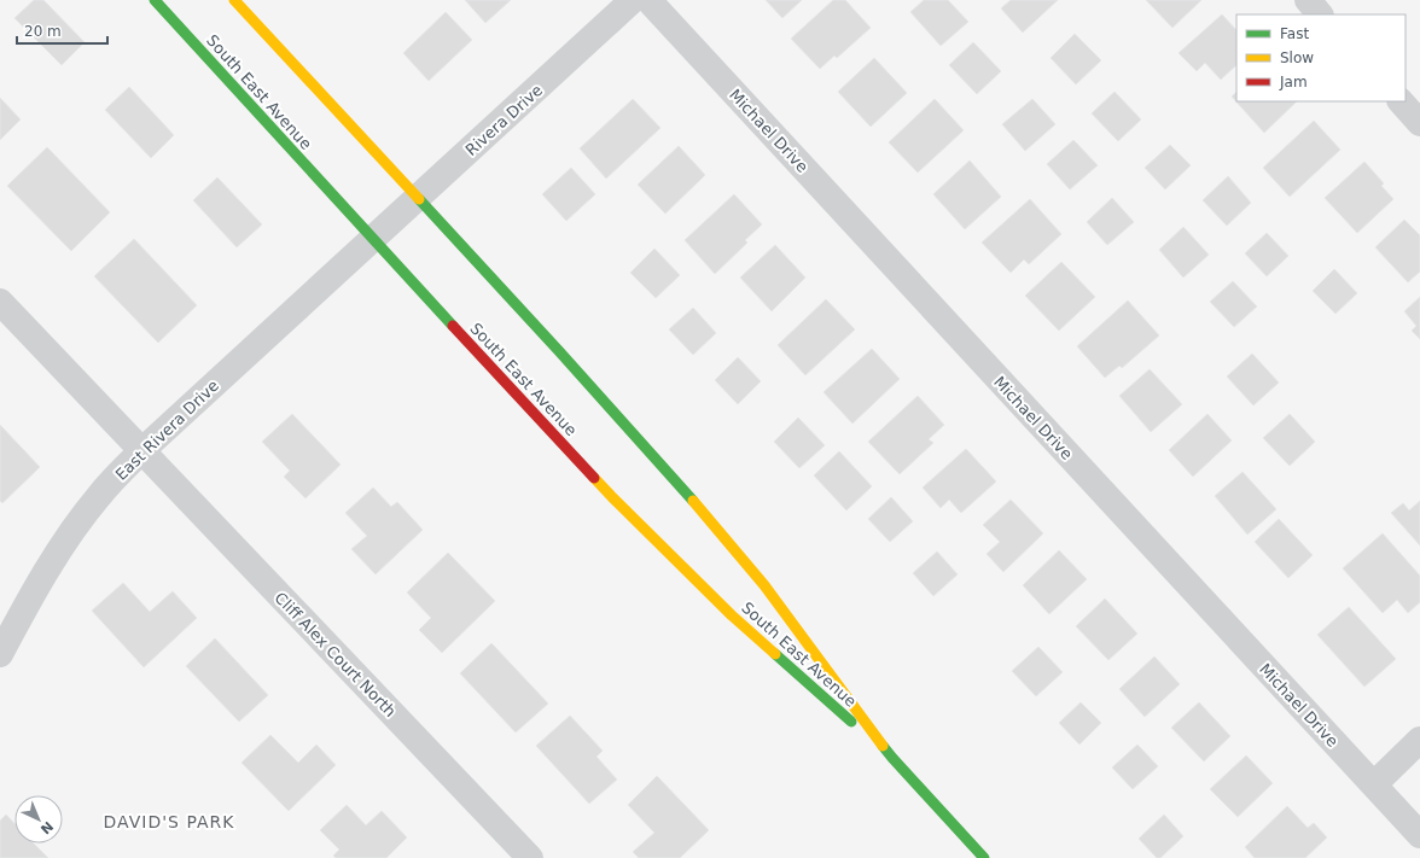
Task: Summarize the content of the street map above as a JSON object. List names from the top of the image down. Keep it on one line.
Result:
{"streets":{"main road":["South East Avenue"],"street":["Rivera Drive","Michael Drive","East Rivera Drive","Cliff Alex Court North"]},"crossings":[["South East Avenue","Rivera Drive"],["South East Avenue","East Rivera Drive"],["Rivera Drive","East Rivera Drive"],["East Rivera Drive","Cliff Alex Court North"]],"districts":["DAVID'S PARK"],"legend":["Fast","Slow","Jam"],"scale_bar":"20 m","north":"bottom right"}
